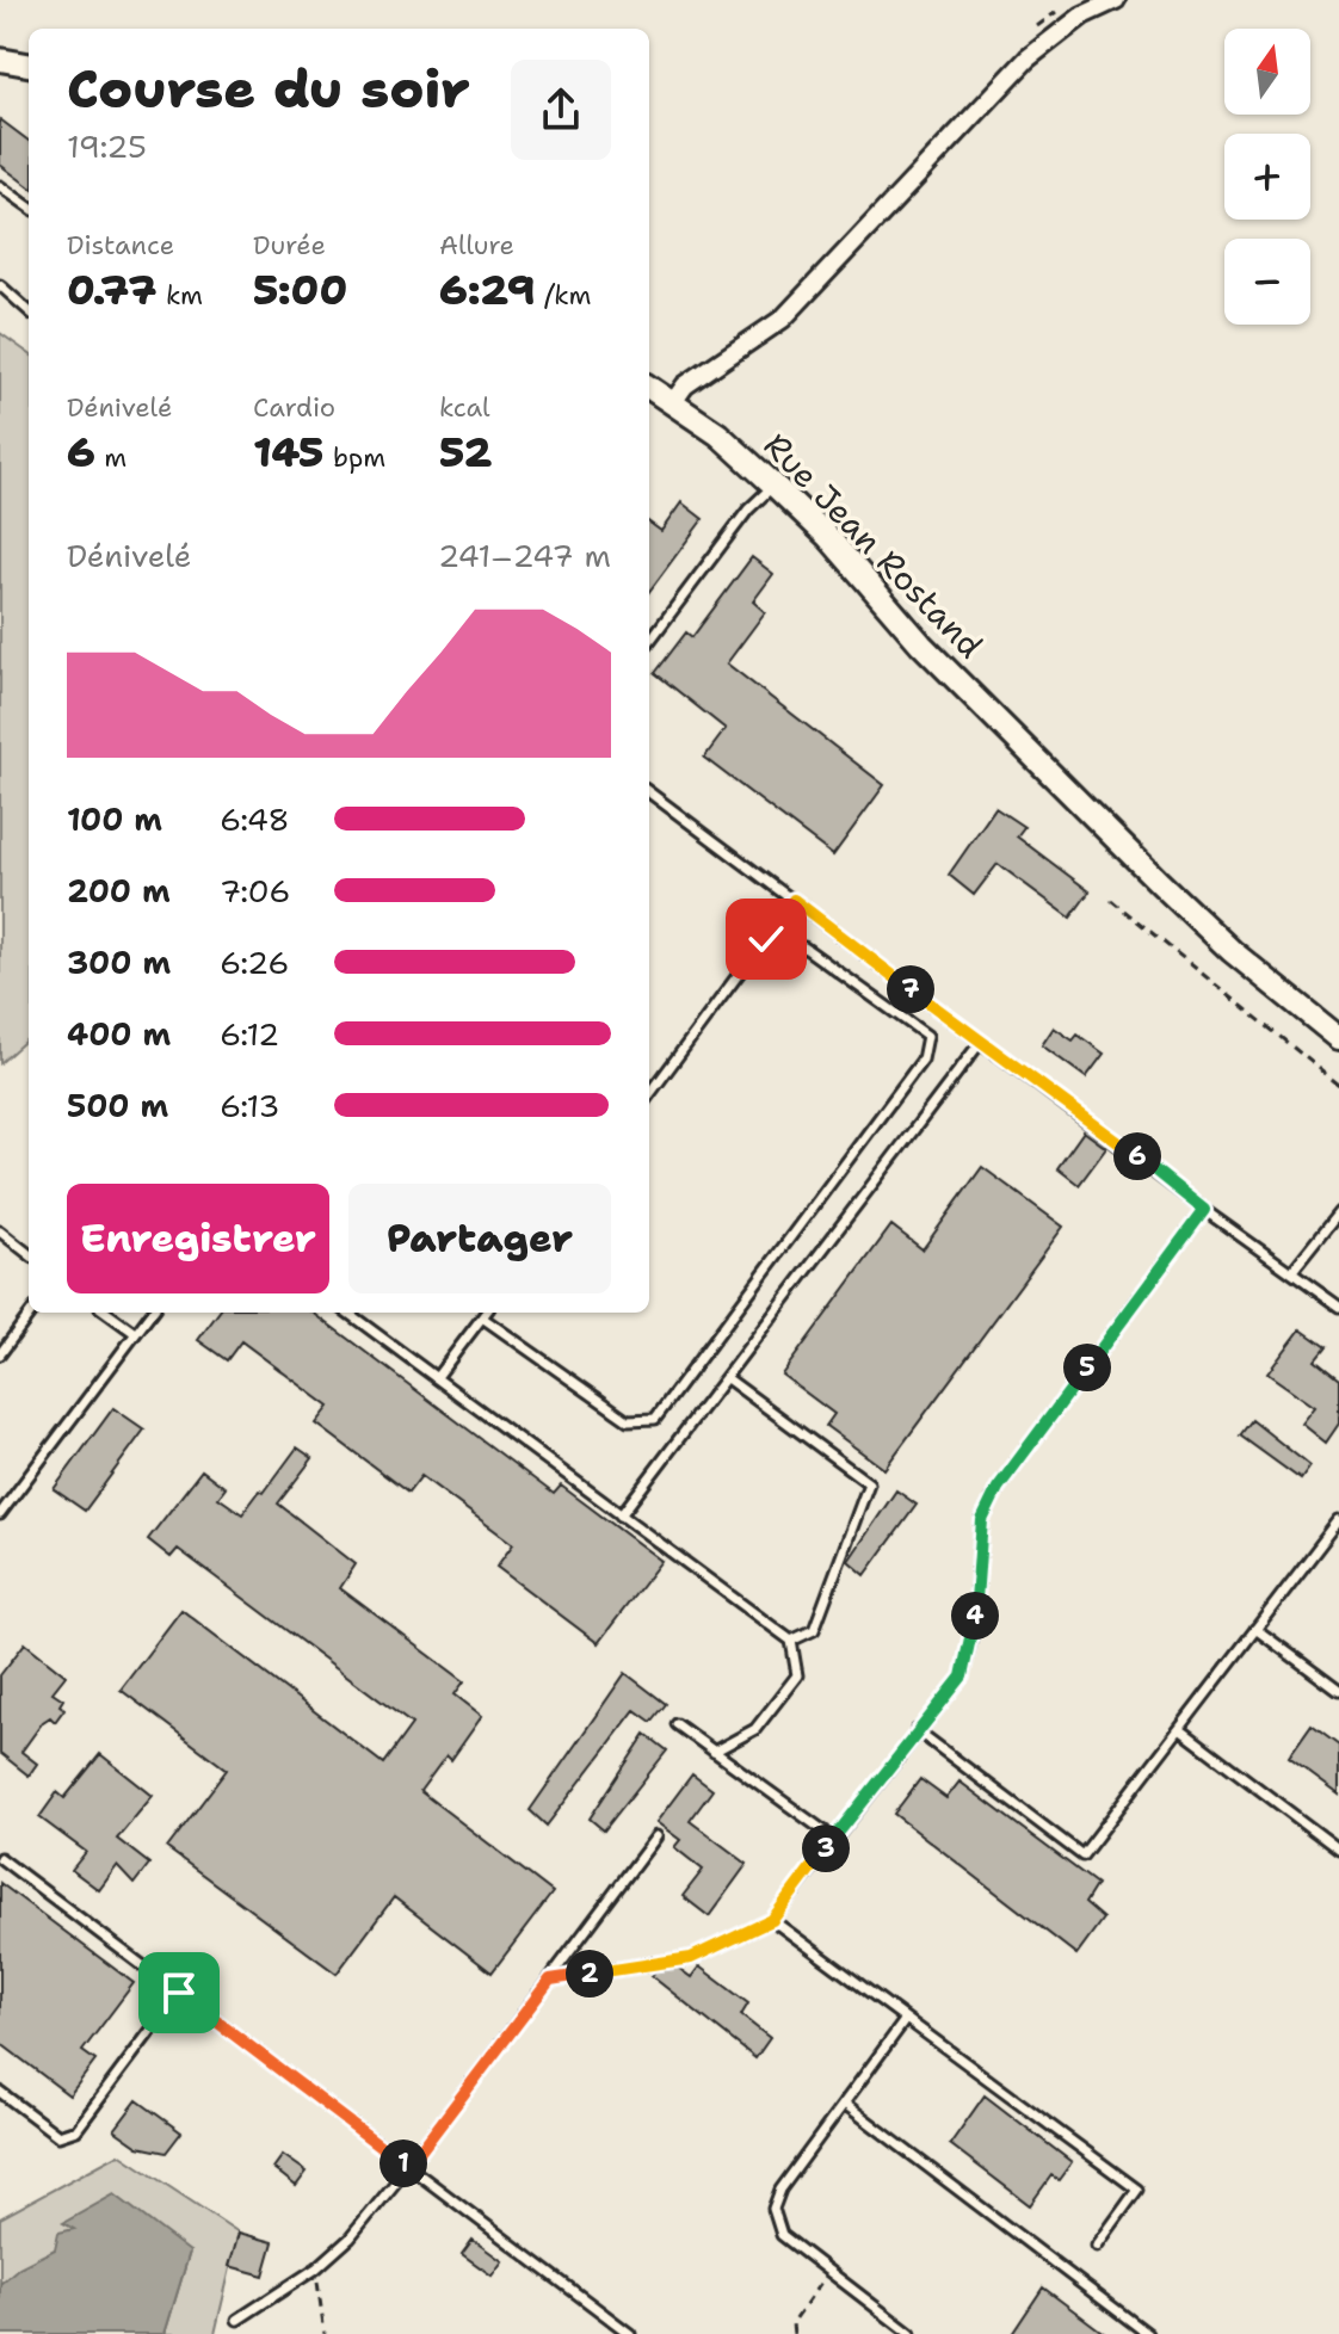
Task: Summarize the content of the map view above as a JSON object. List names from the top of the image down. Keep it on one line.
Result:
{"streets":{"street":["Rue Jean Rostand"]},"north":"top","page":{"map_buttons":["+","−"],"heading":["Course du soir","19:25"],"stats":[["Distance","0.77 km"],["Durée","5:00"],["Allure","6:29 /km"],["Dénivelé","6 m"],["Cardio","145 bpm"],["kcal","52"]],"chart":["Dénivelé","241–247 m"],"list":[{"name":"100 m","note":"6:48"},{"name":"200 m","note":"7:06"},{"name":"300 m","note":"6:26"},{"name":"400 m","note":"6:12"},{"name":"500 m","note":"6:13"}],"pins":["7","6","5","4","3","2","1"],"buttons":["Enregistrer","Partager"]}}
